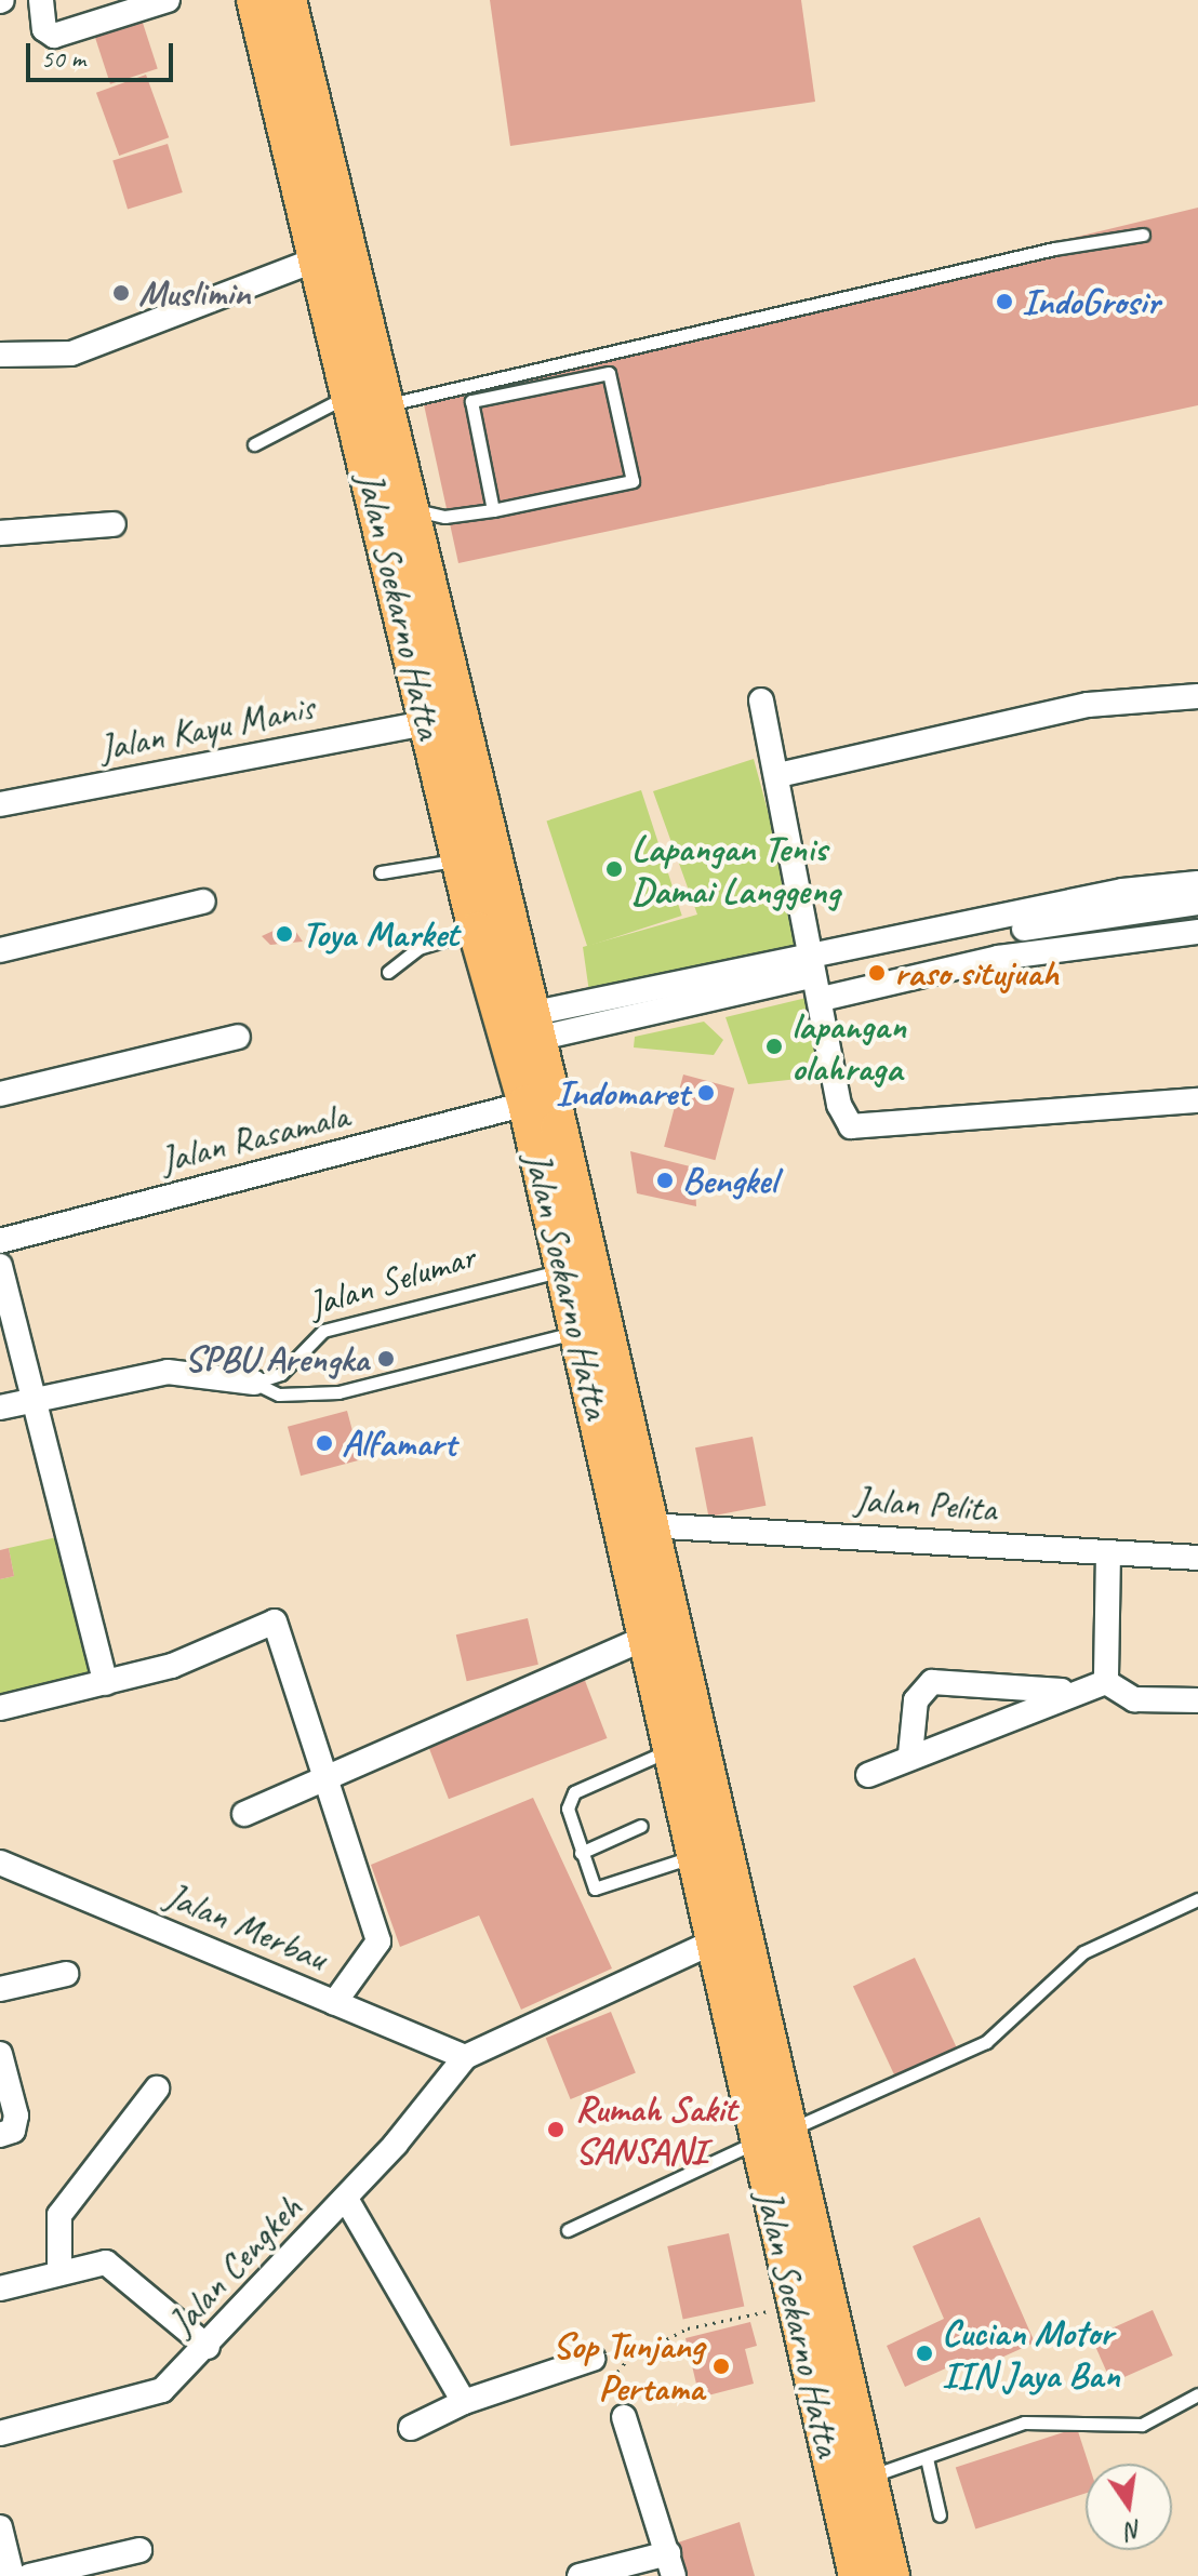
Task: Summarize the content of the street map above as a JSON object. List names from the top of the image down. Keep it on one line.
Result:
{"streets":{"main road":["Jalan Soekarno Hatta"],"street":["Jalan Kayu Manis","Jalan Rasamala","Jalan Pelita","Jalan Merbau","Jalan Cengkeh"],"lane":["Jalan Selumar"]},"crossings":[["Jalan Soekarno Hatta","Jalan Kayu Manis"],["Jalan Soekarno Hatta","Jalan Rasamala"],["Jalan Soekarno Hatta","Jalan Selumar"],["Jalan Soekarno Hatta","Jalan Pelita"],["Jalan Merbau","Jalan Cengkeh"]],"places":["Muslimin","IndoGrosir","Lapangan Tenis Damai Langgeng","Toya Market","raso situjuah","lapangan olahraga","Indomaret","Bengkel","SPBU Arengka","Alfamart","Rumah Sakit SANSANI","Cucian Motor IIN Jaya Ban","Sop Tunjang Pertama"],"scale_bar":"50 m","north":"bottom"}
